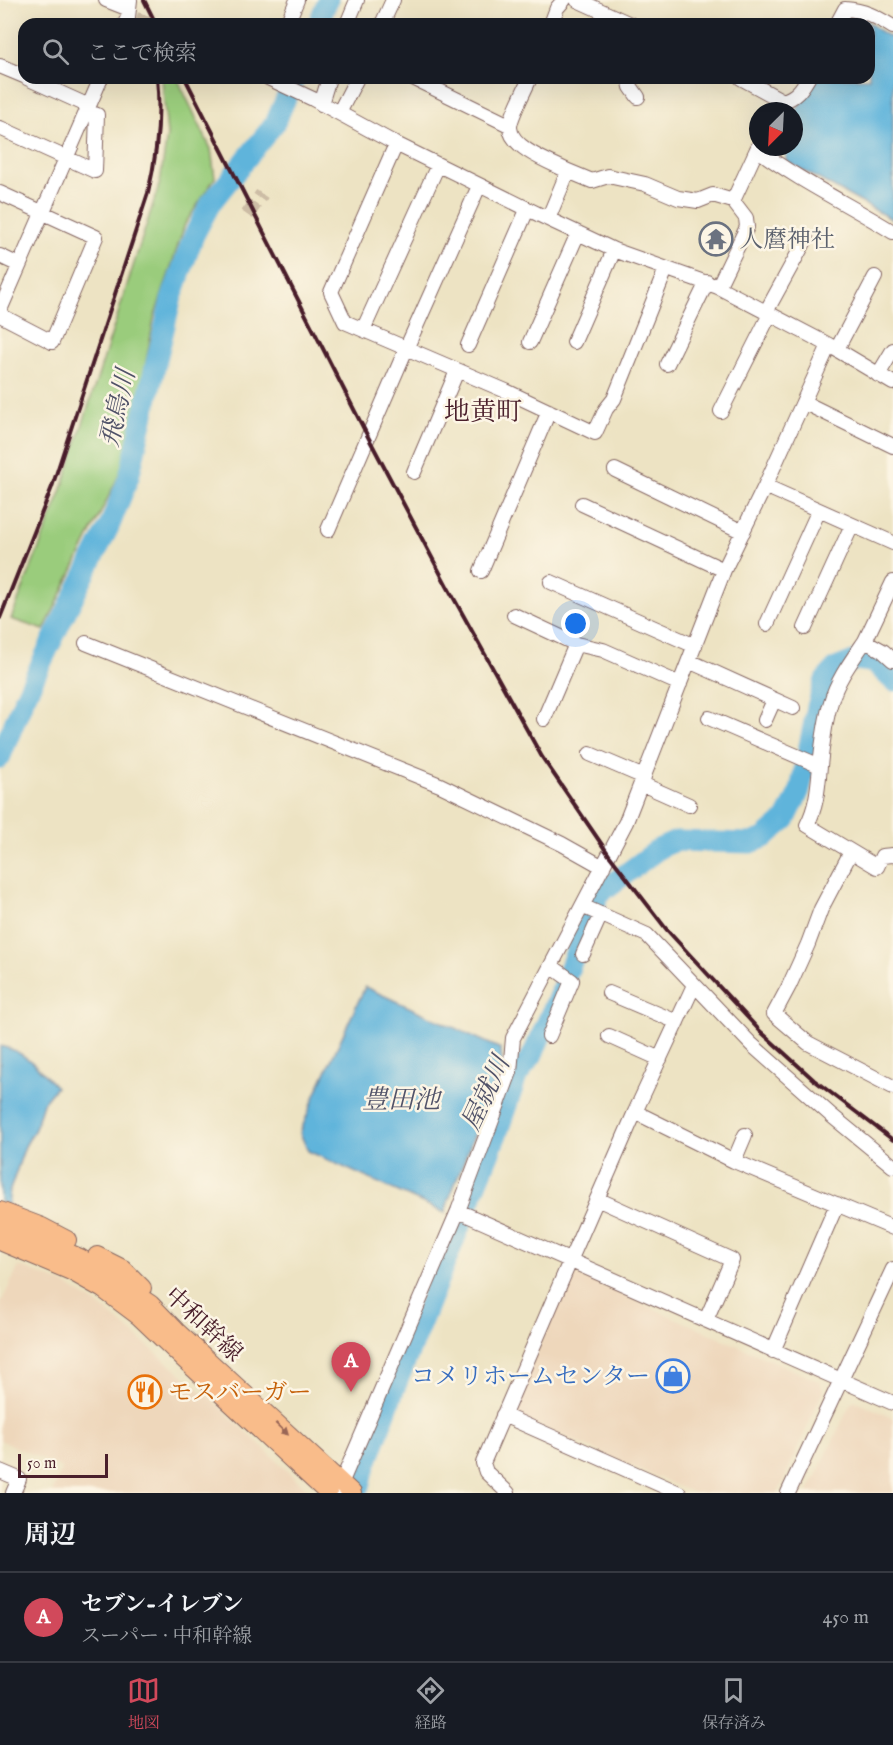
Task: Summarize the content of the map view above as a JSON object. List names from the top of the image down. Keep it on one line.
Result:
{"streets":{"main road":["中和幹線"]},"districts":["地黄町"],"water":["飛鳥川","屋就川","豊田池"],"places":{"temple":["人麿神社"],"shop":["コメリホームセンター"],"restaurant":["モスバーガー"]},"scale_bar":"50 m","north":"bottom left","page":{"search":"ここで検索","pins":"A","scale":"50 m","heading":"周辺","list":[{"mark":"A","name":"セブン-イレブン","note":"スーパー · 中和幹線","value":"450 m"}],"nav":["地図","経路","保存済み"]}}
